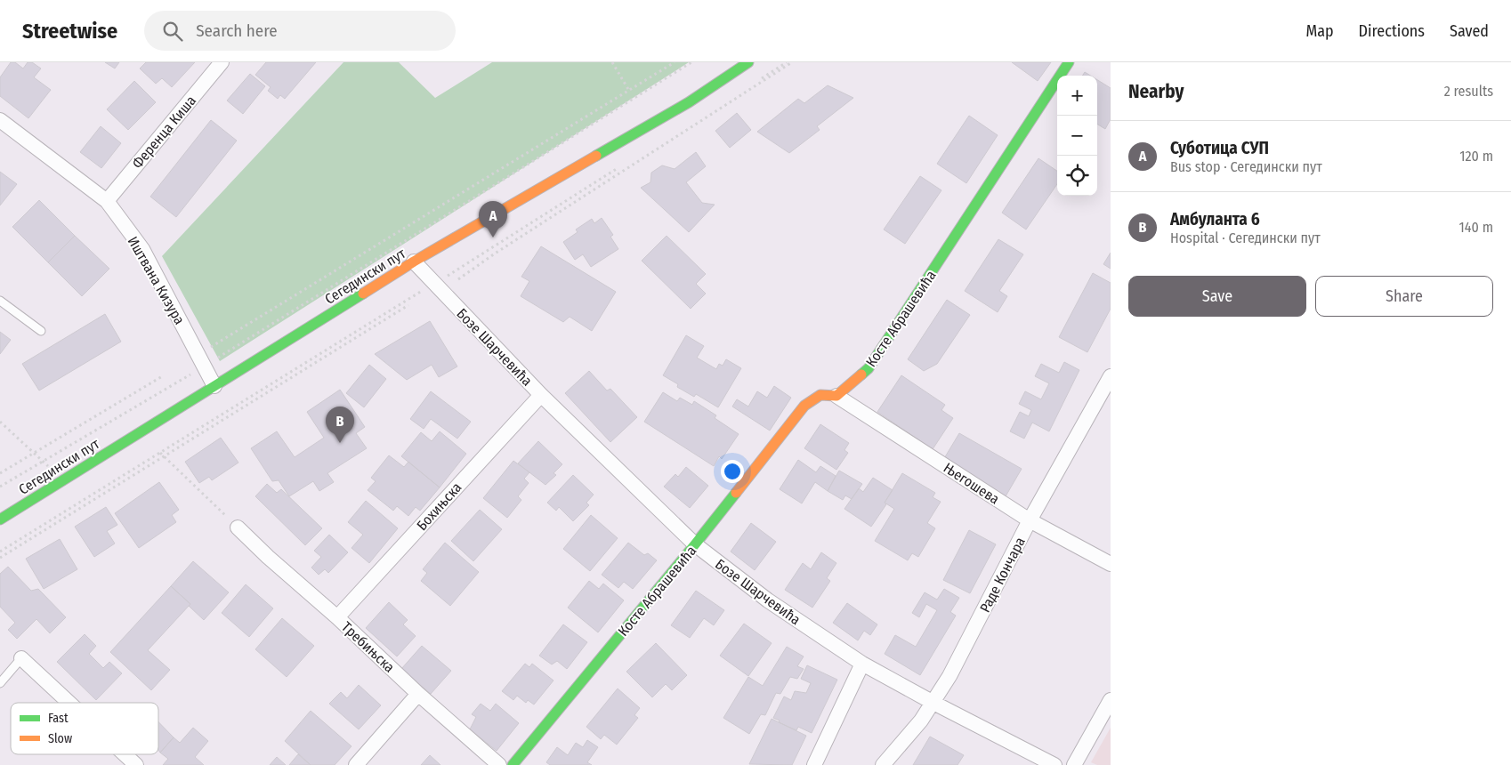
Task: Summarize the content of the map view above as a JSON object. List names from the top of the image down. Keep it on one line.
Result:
{"streets":{"street":["Ференца Киша","Сегедински пут","Иштвана Кизура","Косте Абрашевића","Бозе Шарчевића","Његошева","Бохињска","Раде Кончара","Требињска"]},"crossings":[["Ференца Киша","Иштвана Кизура"],["Сегедински пут","Иштвана Кизура"],["Сегедински пут","Бозе Шарчевића"],["Косте Абрашевића","Бозе Шарчевића"],["Косте Абрашевића","Његошева"],["Бозе Шарчевића","Бохињска"],["Бозе Шарчевића","Раде Кончара"],["Његошева","Раде Кончара"],["Бохињска","Требињска"]],"legend":["Fast","Slow"],"page":{"header":"Streetwise","search":"Search here","nav":["Map","Directions","Saved"],"heading":["Nearby","2 results"],"map_buttons":["+","−"],"list":[{"mark":"A","name":"Суботица СУП","note":"Bus stop · Сегедински пут","value":"120 m"},{"mark":"B","name":"Амбуланта 6","note":"Hospital · Сегедински пут","value":"140 m"}],"pins":["A","B"],"buttons":["Save","Share"]}}
